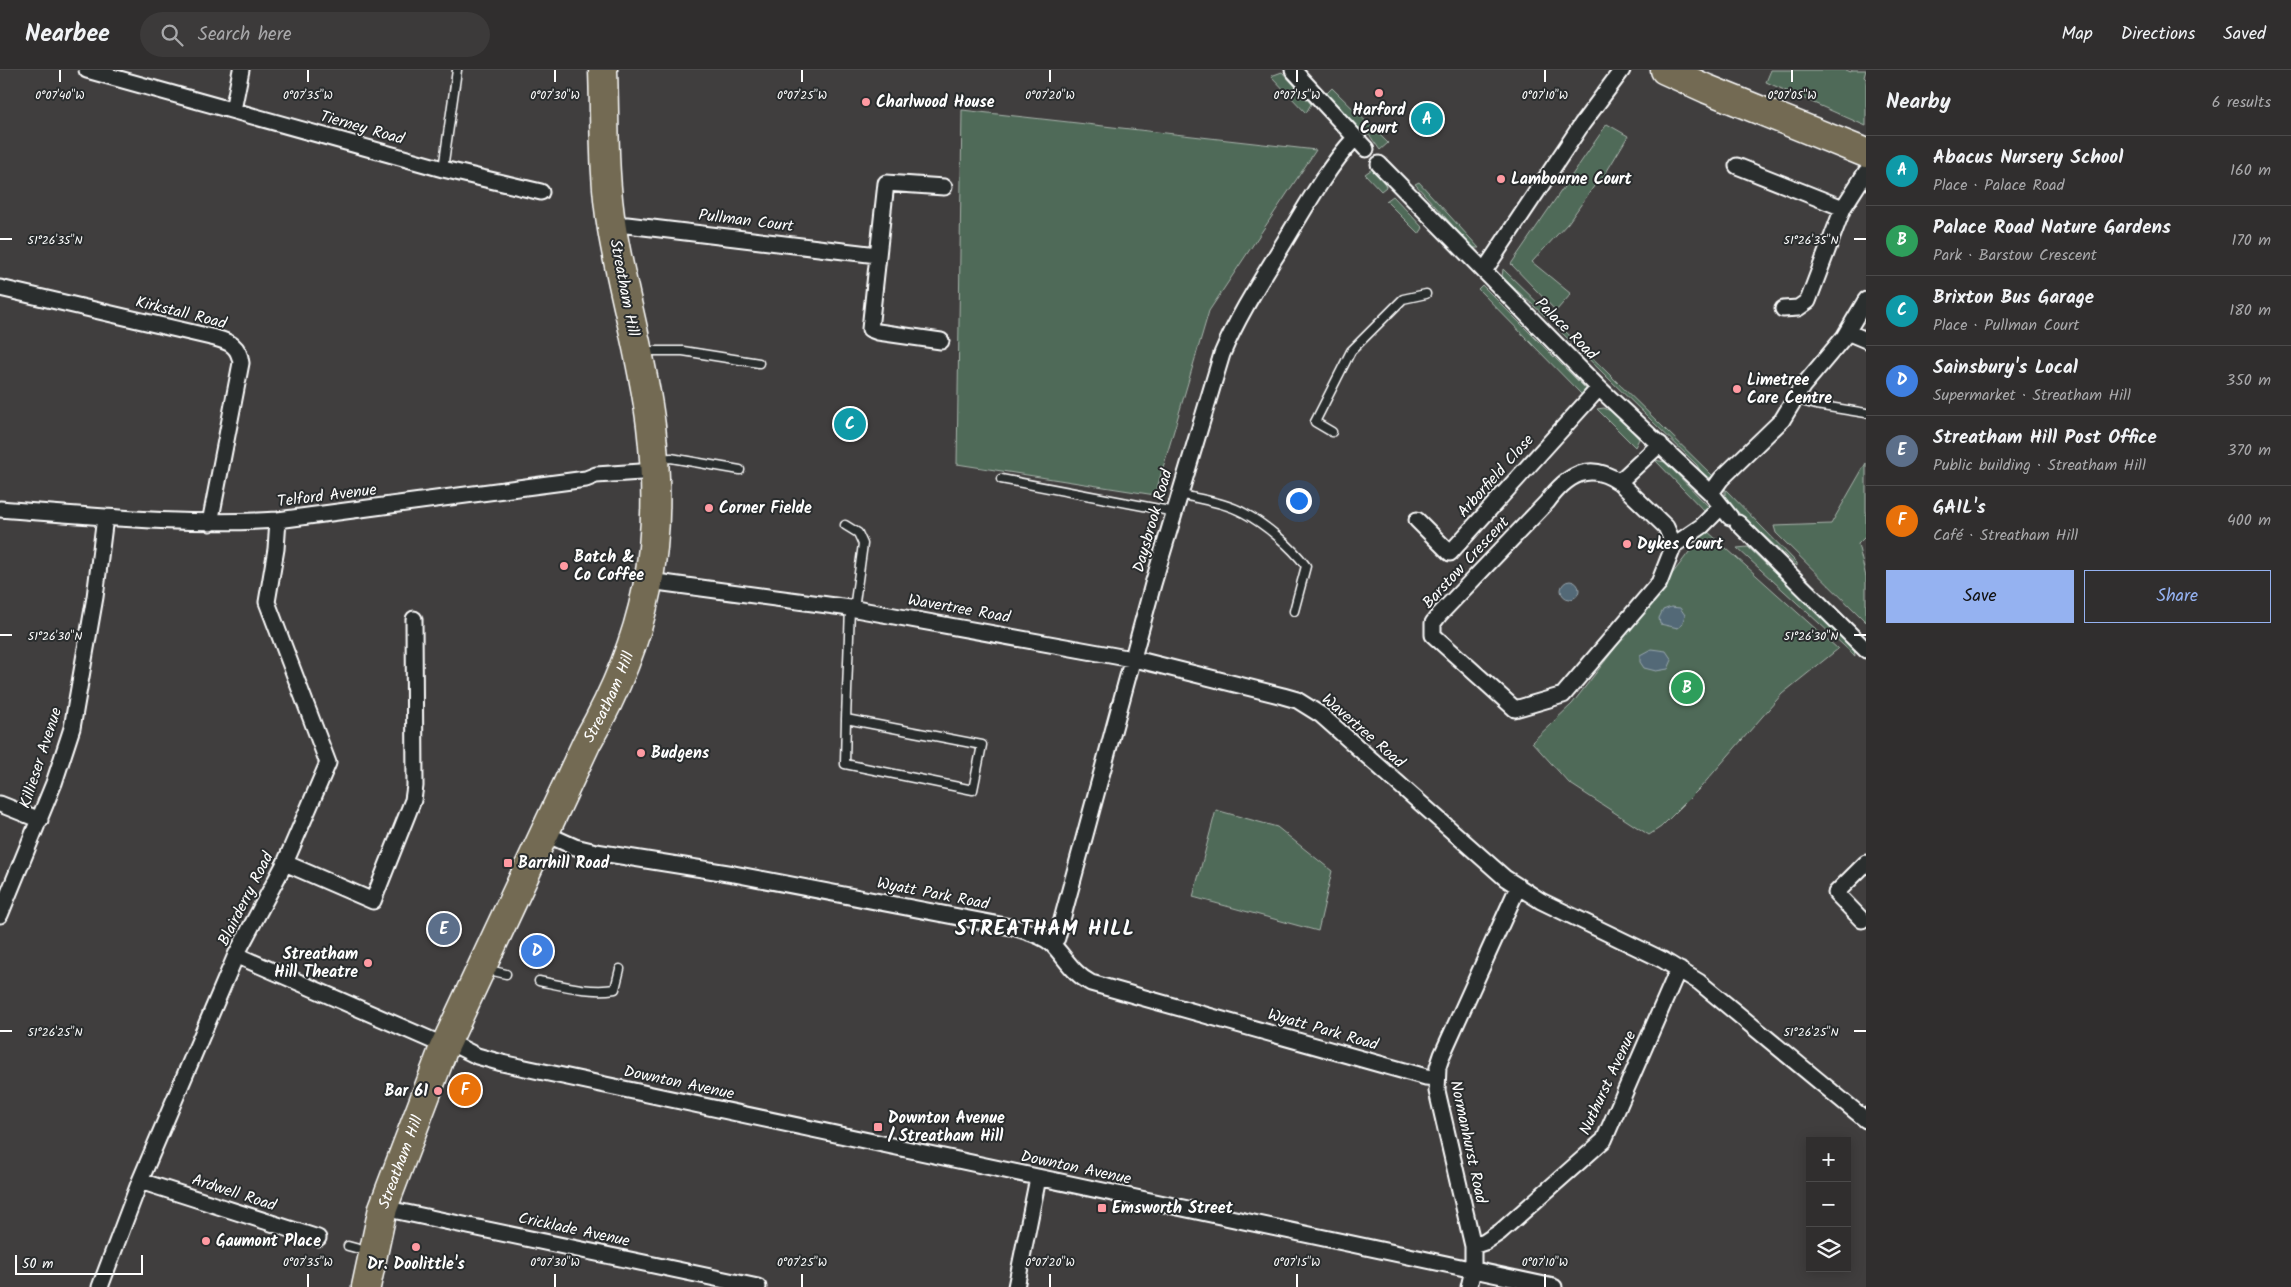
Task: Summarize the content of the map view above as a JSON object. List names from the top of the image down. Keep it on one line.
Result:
{"streets":{"highway":["Streatham Hill"],"street":["Tierney Road","Pullman Court","Kirkstall Road","Palace Road","Arborfield Close","Telford Avenue","Daysbrook Road","Barstow Crescent","Wavertree Road","Killieser Avenue","Wyatt Park Road","Blairderry Road","Downton Avenue","Nuthurst Avenue","Normanhurst Road","Ardwell Road","Cricklade Avenue"]},"crossings":[["Pullman Court","Streatham Hill"],["Streatham Hill","Telford Avenue"],["Streatham Hill","Wavertree Road"],["Streatham Hill","Wyatt Park Road"],["Streatham Hill","Downton Avenue"],["Streatham Hill","Cricklade Avenue"],["Kirkstall Road","Telford Avenue"],["Palace Road","Arborfield Close"],["Telford Avenue","Killieser Avenue"],["Telford Avenue","Blairderry Road"],["Daysbrook Road","Wavertree Road"],["Daysbrook Road","Wyatt Park Road"],["Wavertree Road","Nuthurst Avenue"],["Wavertree Road","Normanhurst Road"],["Wyatt Park Road","Normanhurst Road"],["Blairderry Road","Ardwell Road"],["Downton Avenue","Normanhurst Road"],["Nuthurst Avenue","Normanhurst Road"]],"districts":["STREATHAM HILL"],"places":{"other":["Harford Court","Charlwood House","Lambourne Court","Limetree Care Centre","Corner Fielde","Dykes Court","Batch & Co Coffee","Budgens","Streatham Hill Theatre","Bar 61","Gaumont Place","Dr. Doolittle's"],"transit":["Barrhill Road","Downton Avenue / Streatham Hill","Emsworth Street"]},"scale_bar":"50 m","page":{"header":"Nearbee","search":"Search here","nav":["Map","Directions","Saved"],"heading":["Nearby","6 results"],"pins":["A","C","B","E","D","F"],"list":[{"mark":"A","name":"Abacus Nursery School","note":"Place · Palace Road","value":"160 m"},{"mark":"B","name":"Palace Road Nature Gardens","note":"Park · Barstow Crescent","value":"170 m"},{"mark":"C","name":"Brixton Bus Garage","note":"Place · Pullman Court","value":"180 m"},{"mark":"D","name":"Sainsbury's Local","note":"Supermarket · Streatham Hill","value":"350 m"},{"mark":"E","name":"Streatham Hill Post Office","note":"Public building · Streatham Hill","value":"370 m"},{"mark":"F","name":"GAIL's","note":"Café · Streatham Hill","value":"400 m"}],"buttons":["Save","Share"],"map_buttons":["+","−"],"scale":"50 m"},"coordinates":["0°07'40\"W","0°07'35\"W","0°07'30\"W","0°07'25\"W","0°07'20\"W","0°07'15\"W","0°07'10\"W","0°07'05\"W","51°26'35\"N","51°26'30\"N","51°26'25\"N"]}
